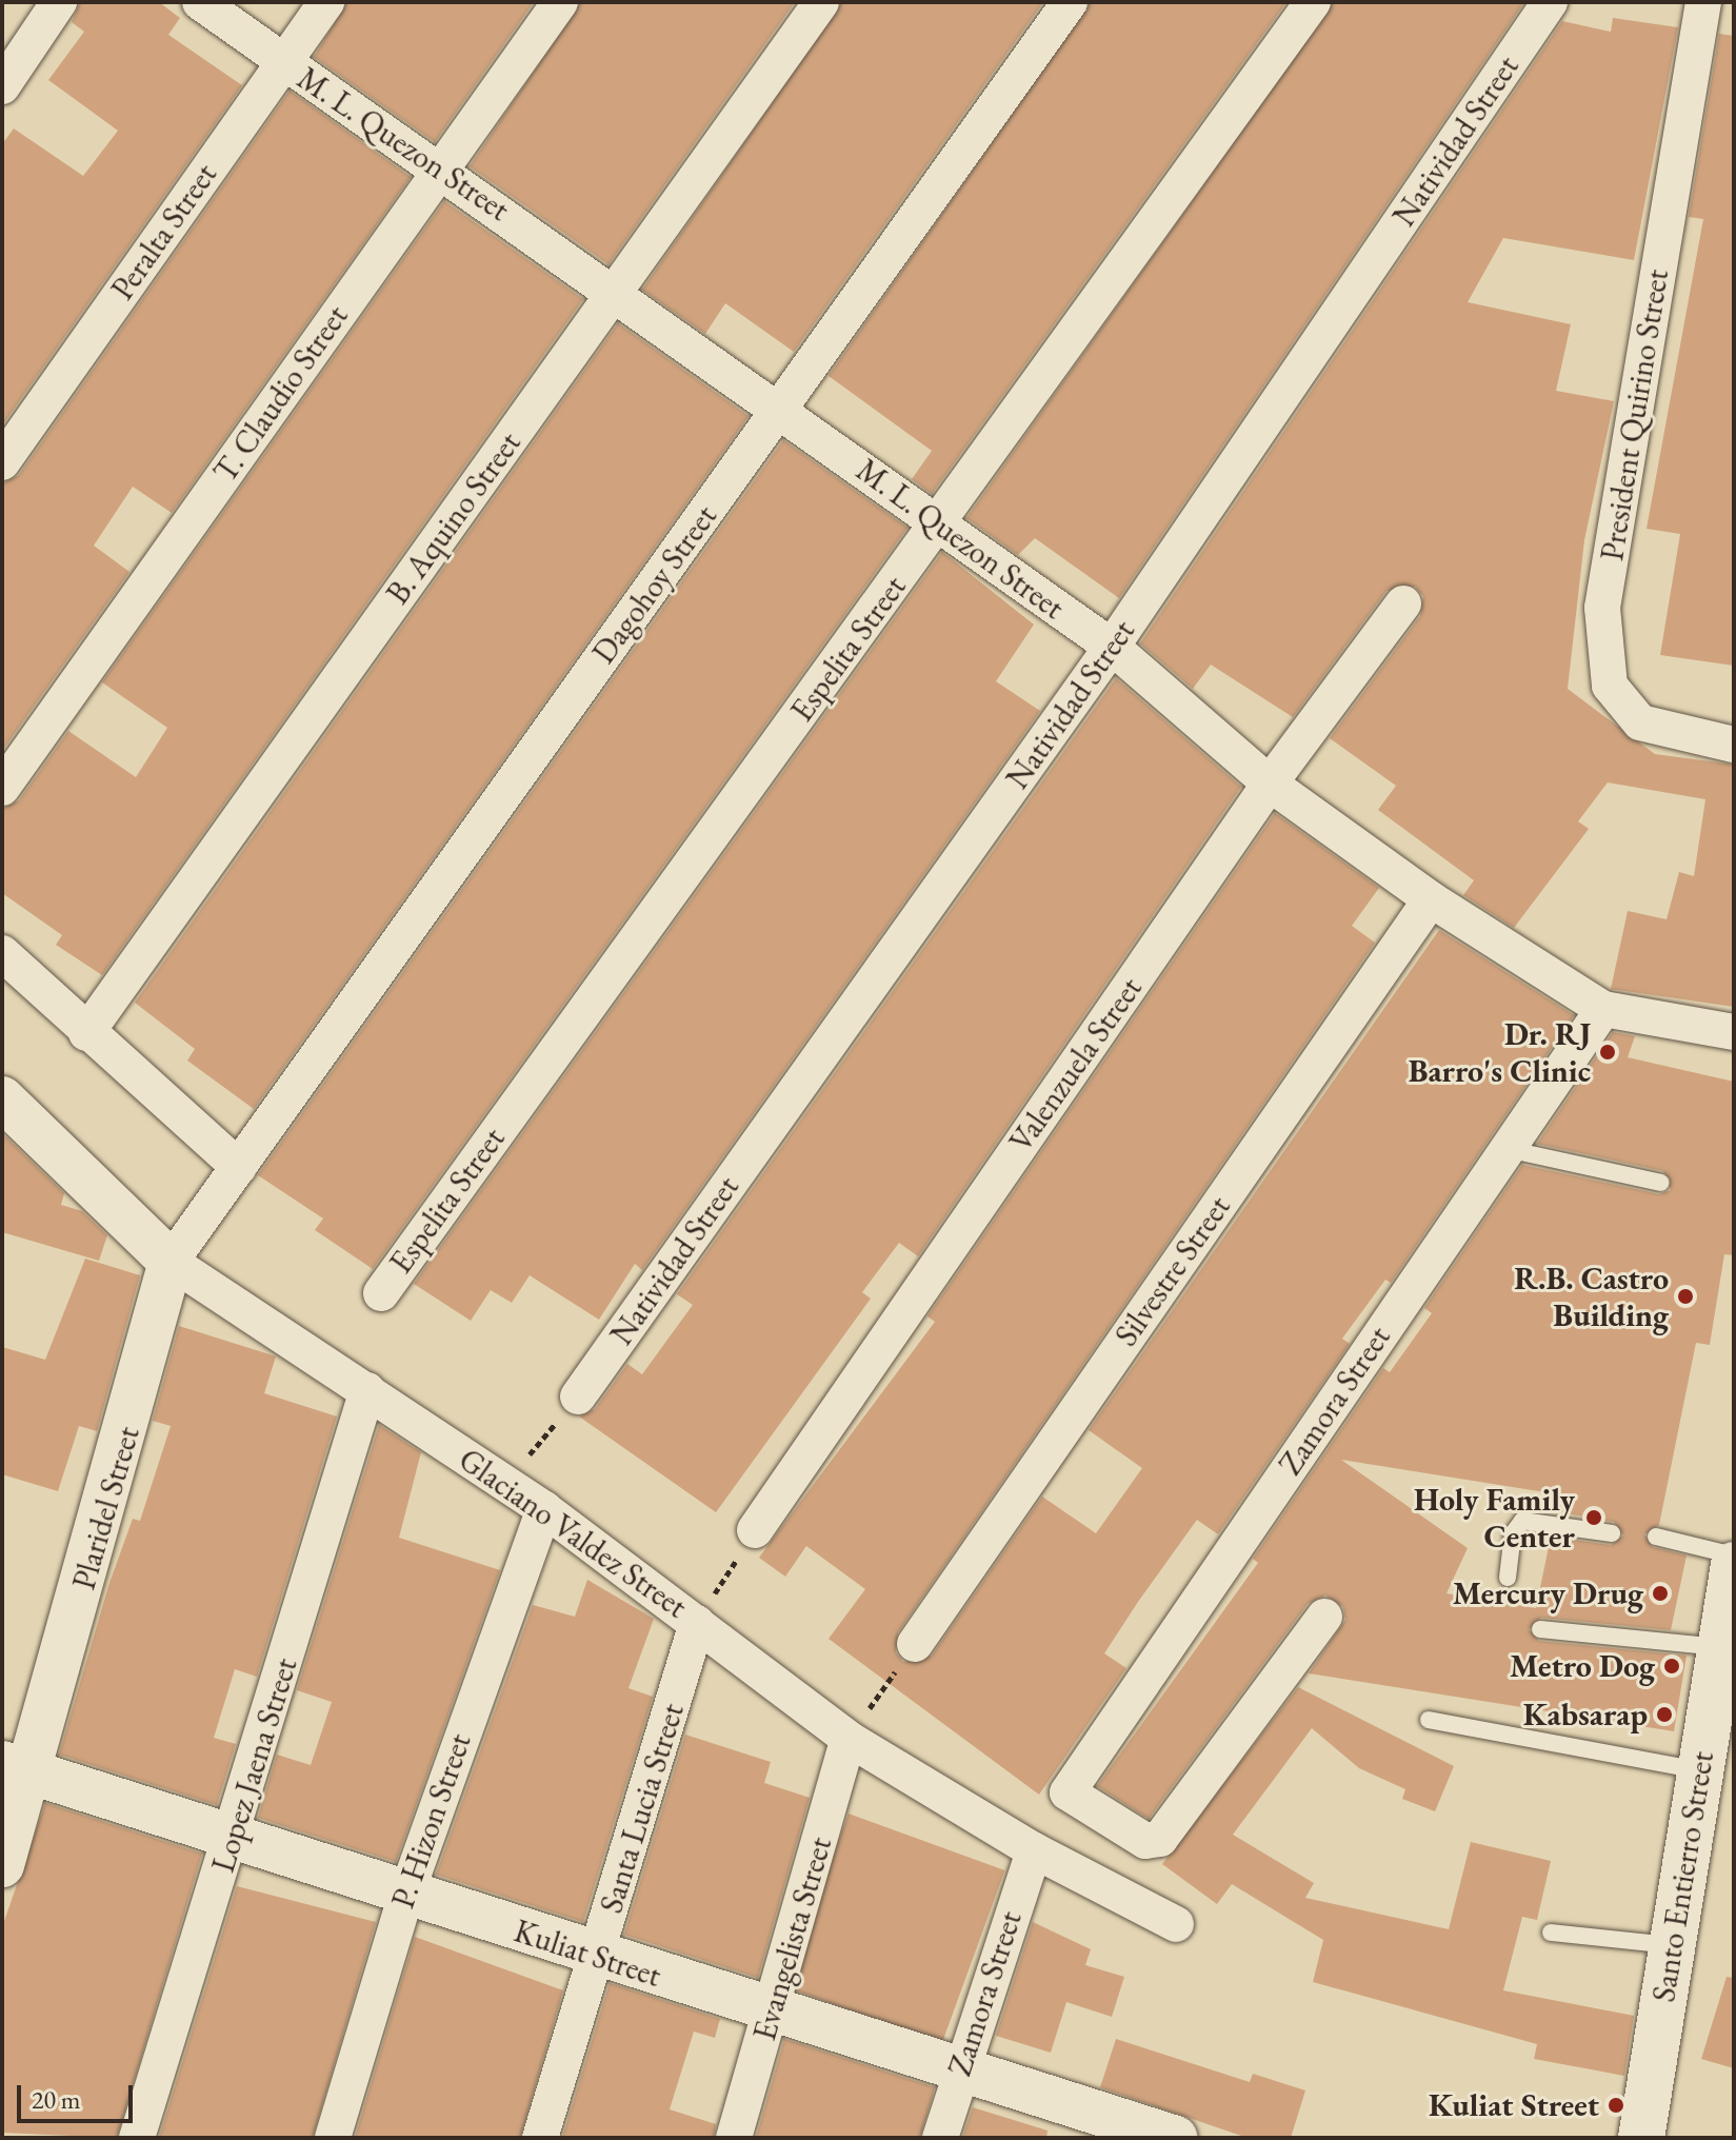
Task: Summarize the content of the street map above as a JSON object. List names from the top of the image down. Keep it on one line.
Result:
{"streets":{"main road":["Santo Entierro Street"],"street":["Natividad Street","M. L. Quezon Street","Peralta Street","T. Claudio Street","President Quirino Street","B. Aquino Street","Dagohoy Street","Espelita Street","Valenzuela Street","Silvestre Street","Zamora Street","Plaridel Street","Glaciano Valdez Street","Lopez Jaena Street","Santa Lucia Street","P. Hizon Street","Evangelista Street","Kuliat Street"]},"crossings":[["Natividad Street","M. L. Quezon Street"],["M. L. Quezon Street","Peralta Street"],["M. L. Quezon Street","T. Claudio Street"],["M. L. Quezon Street","B. Aquino Street"],["M. L. Quezon Street","Dagohoy Street"],["M. L. Quezon Street","Espelita Street"],["M. L. Quezon Street","Valenzuela Street"],["M. L. Quezon Street","Silvestre Street"],["M. L. Quezon Street","Zamora Street"],["Dagohoy Street","Plaridel Street"],["Zamora Street","Glaciano Valdez Street"],["Zamora Street","Kuliat Street"],["Plaridel Street","Glaciano Valdez Street"],["Plaridel Street","Kuliat Street"],["Glaciano Valdez Street","Lopez Jaena Street"],["Glaciano Valdez Street","Santa Lucia Street"],["Glaciano Valdez Street","P. Hizon Street"],["Glaciano Valdez Street","Evangelista Street"],["Lopez Jaena Street","Kuliat Street"],["Santa Lucia Street","Kuliat Street"],["P. Hizon Street","Kuliat Street"],["Evangelista Street","Kuliat Street"]],"places":["Dr. RJ Barro's Clinic","R.B. Castro Building","Holy Family Center","Mercury Drug","Metro Dog","Kabsarap","Kuliat Street"],"scale_bar":"20 m"}
